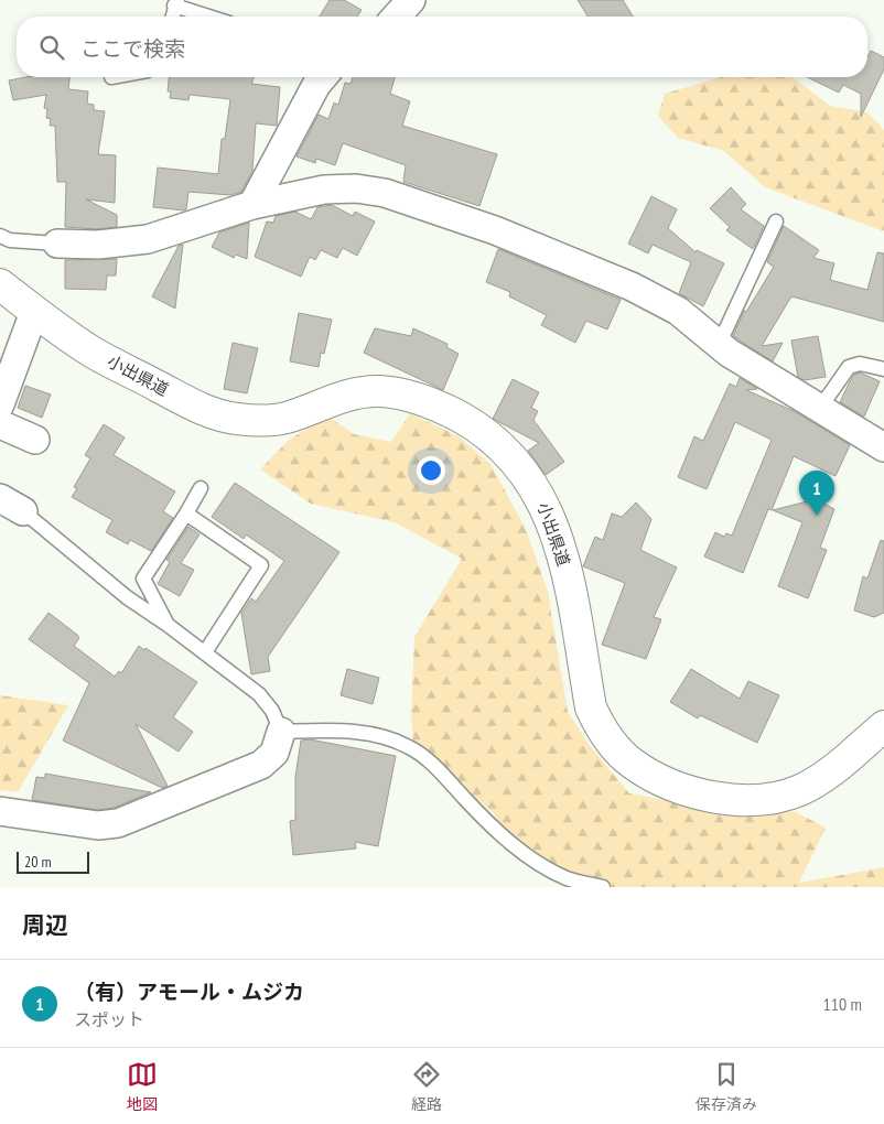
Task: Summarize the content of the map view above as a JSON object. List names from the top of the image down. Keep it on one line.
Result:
{"streets":{"main road":["小出県道"]},"scale_bar":"20 m","page":{"search":"ここで検索","pins":"1","scale":"20 m","heading":"周辺","list":[{"mark":"1","name":"（有）アモール・ムジカ","note":"スポット","value":"110 m"}],"nav":["地図","経路","保存済み"]}}
